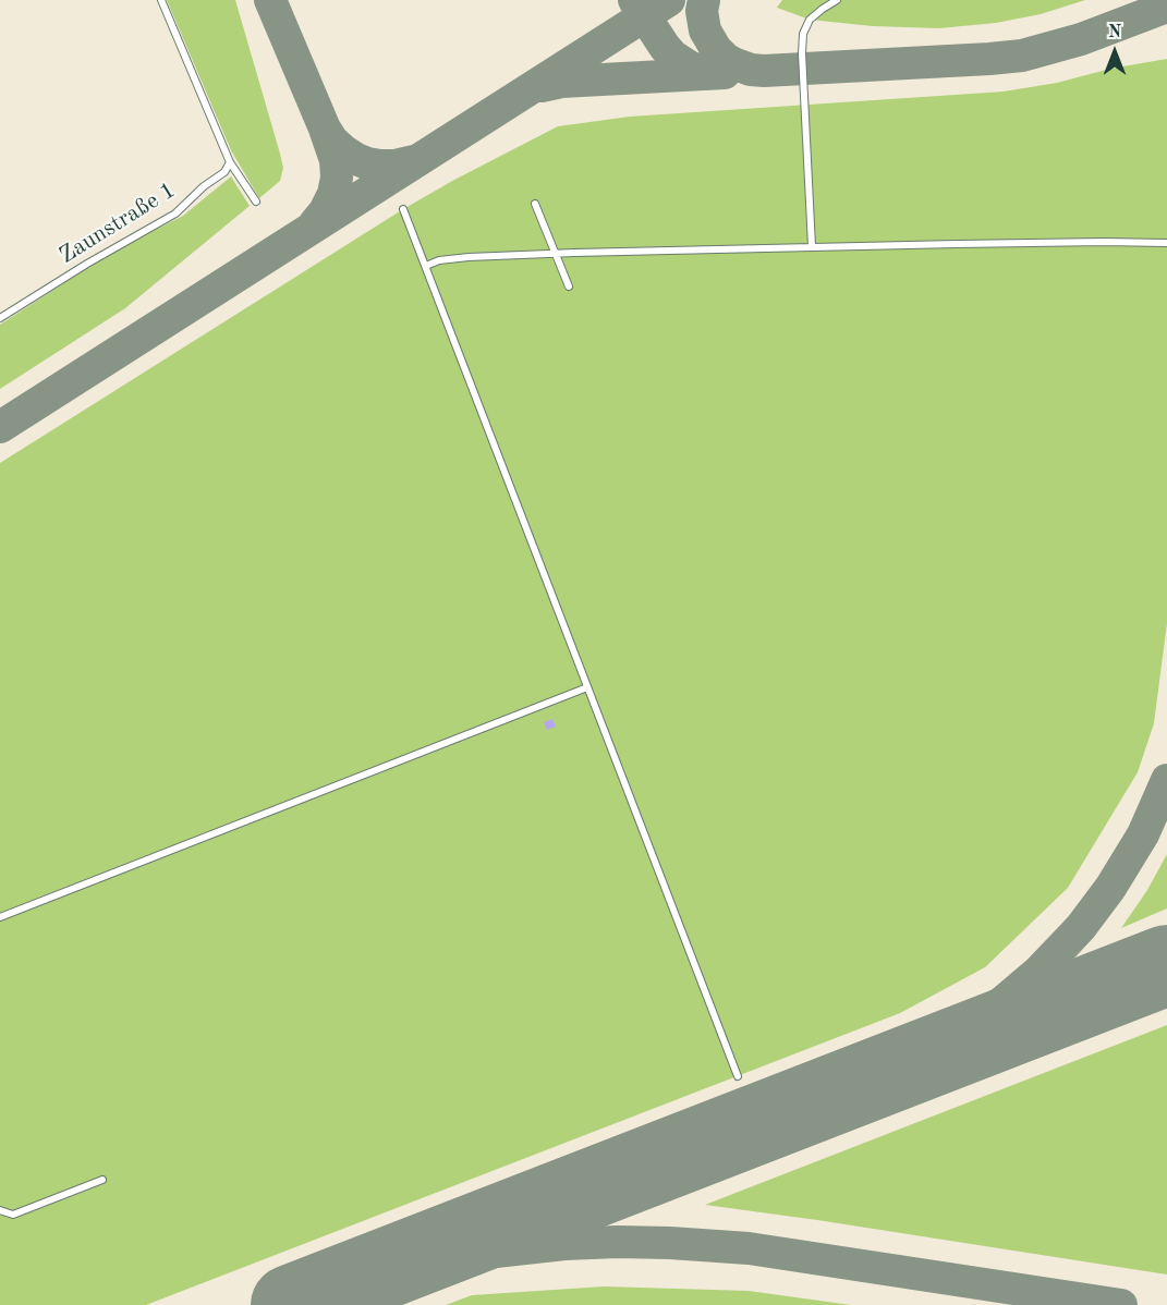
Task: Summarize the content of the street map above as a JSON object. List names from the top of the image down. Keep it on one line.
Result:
{"streets":{"lane":["Zaunstraße 1"]},"north":"top"}
